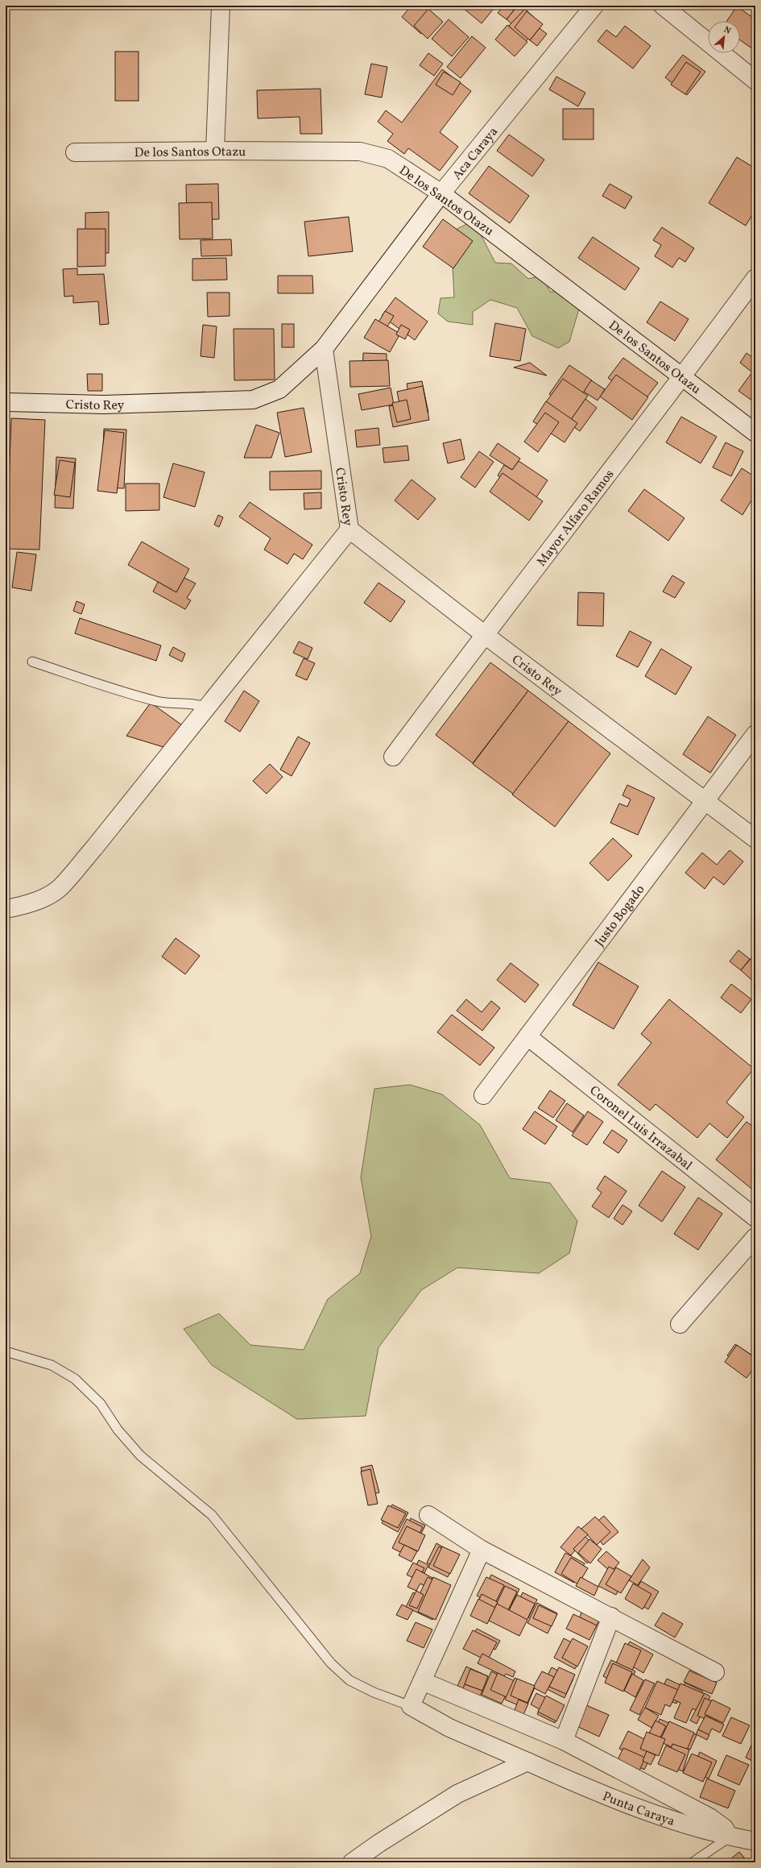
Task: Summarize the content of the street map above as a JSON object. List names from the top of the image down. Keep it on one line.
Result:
{"streets":{"street":["De los Santos Otazu","Aca Caraya","Cristo Rey","Mayor Alfaro Ramos","Justo Bogado","Coronel Luis Irrazabal","Punta Caraya"]},"crossings":[["De los Santos Otazu","Aca Caraya"],["De los Santos Otazu","Mayor Alfaro Ramos"],["Aca Caraya","Cristo Rey"],["Cristo Rey","Mayor Alfaro Ramos"],["Cristo Rey","Justo Bogado"],["Justo Bogado","Coronel Luis Irrazabal"]],"north":"top right"}
